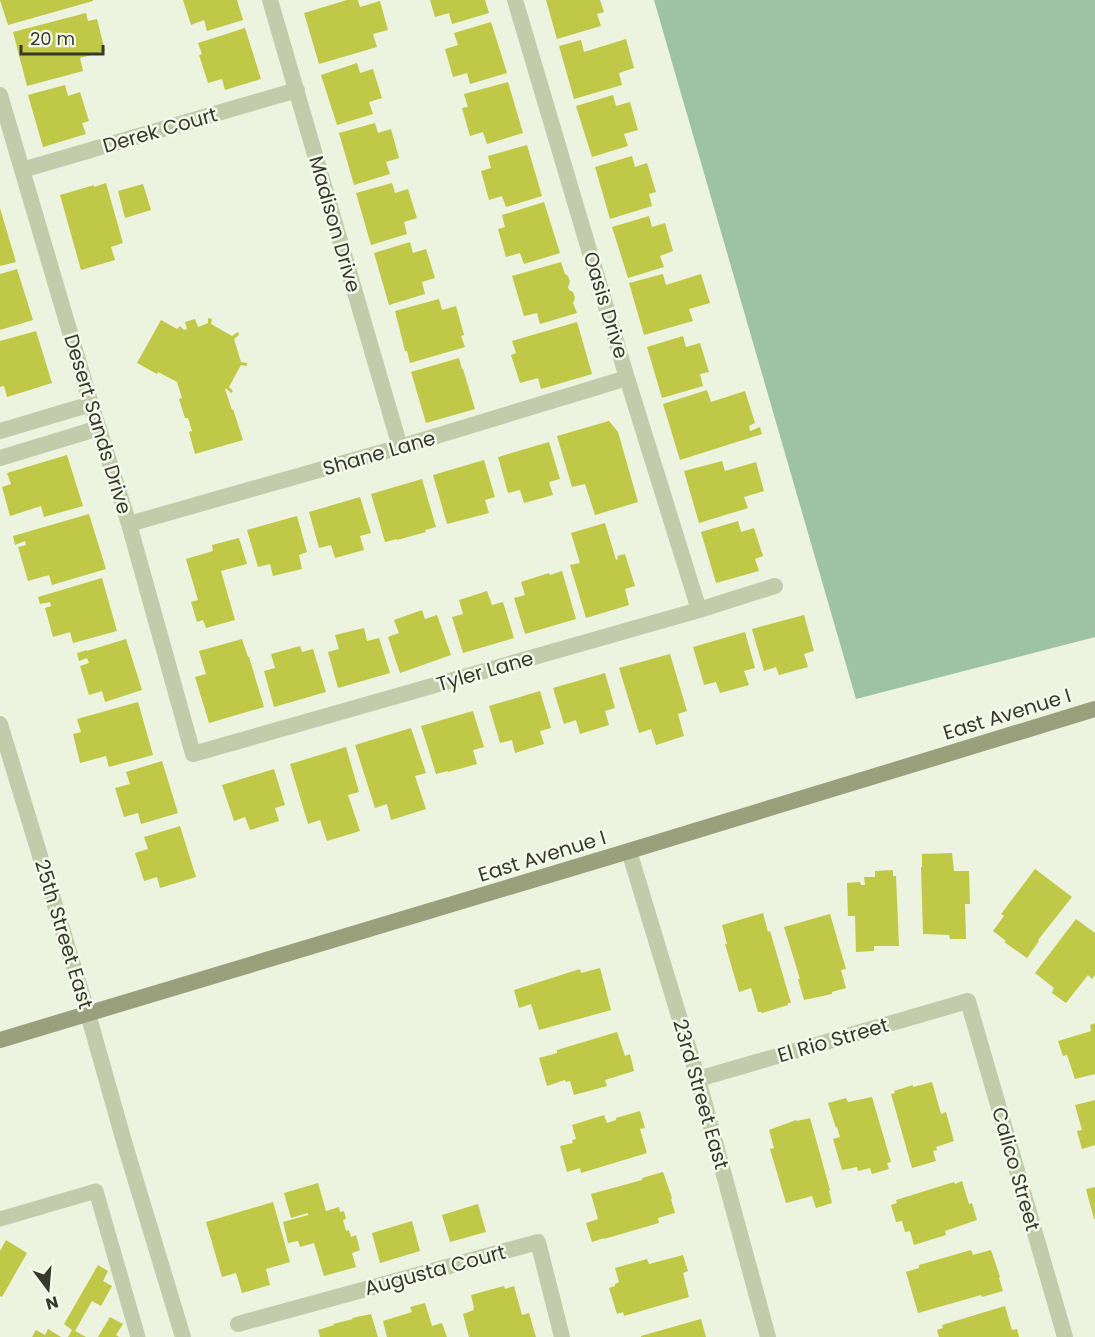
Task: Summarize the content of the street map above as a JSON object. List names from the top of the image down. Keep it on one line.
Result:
{"streets":{"main road":["East Avenue I"],"street":["Derek Court","Madison Drive","Oasis Drive","Desert Sands Drive","Shane Lane","Tyler Lane","25th Street East","El Rio Street","23rd Street East","Calico Street","Augusta Court"]},"crossings":[["Derek Court","Madison Drive"],["Derek Court","Desert Sands Drive"],["Madison Drive","Shane Lane"],["Oasis Drive","Shane Lane"],["Oasis Drive","Tyler Lane"],["Desert Sands Drive","Shane Lane"],["Desert Sands Drive","Tyler Lane"],["East Avenue I","25th Street East"],["East Avenue I","23rd Street East"],["El Rio Street","23rd Street East"],["El Rio Street","Calico Street"]],"scale_bar":"20 m","north":"bottom"}
